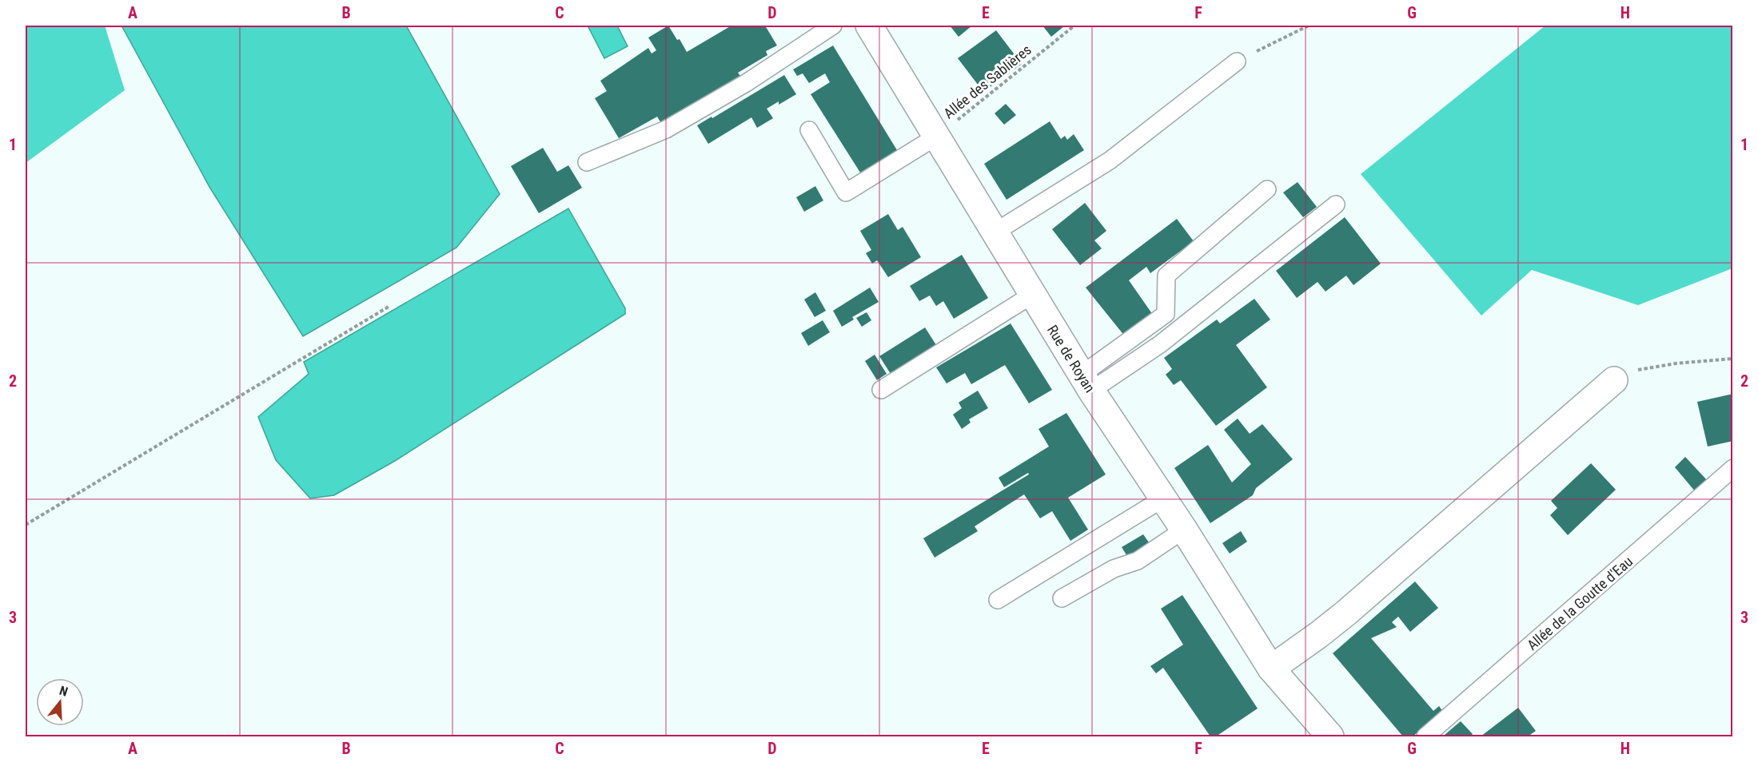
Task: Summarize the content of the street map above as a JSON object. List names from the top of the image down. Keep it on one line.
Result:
{"streets":{"main road":["Rue de Royan"],"lane":["Allée de la Goutte d'Eau"],"path":["Allée des Sablières"]},"crossings":[["Allée des Sablières","Rue de Royan"]],"north":"top","grid":{"columns":["A","B","C","D","E","F","G","H"],"rows":["1","2","3"]}}
